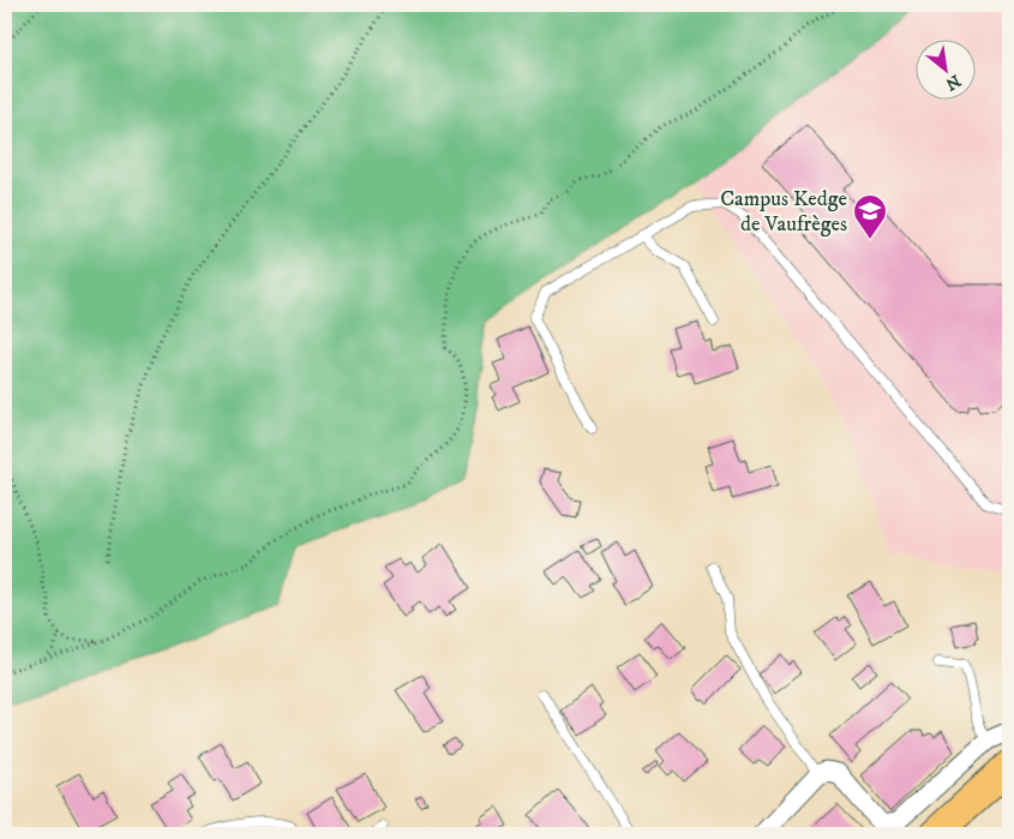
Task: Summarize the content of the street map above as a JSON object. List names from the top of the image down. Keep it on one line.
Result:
{"places":{"school or university":["Campus Kedge de Vaufrèges"]},"north":"bottom right"}
